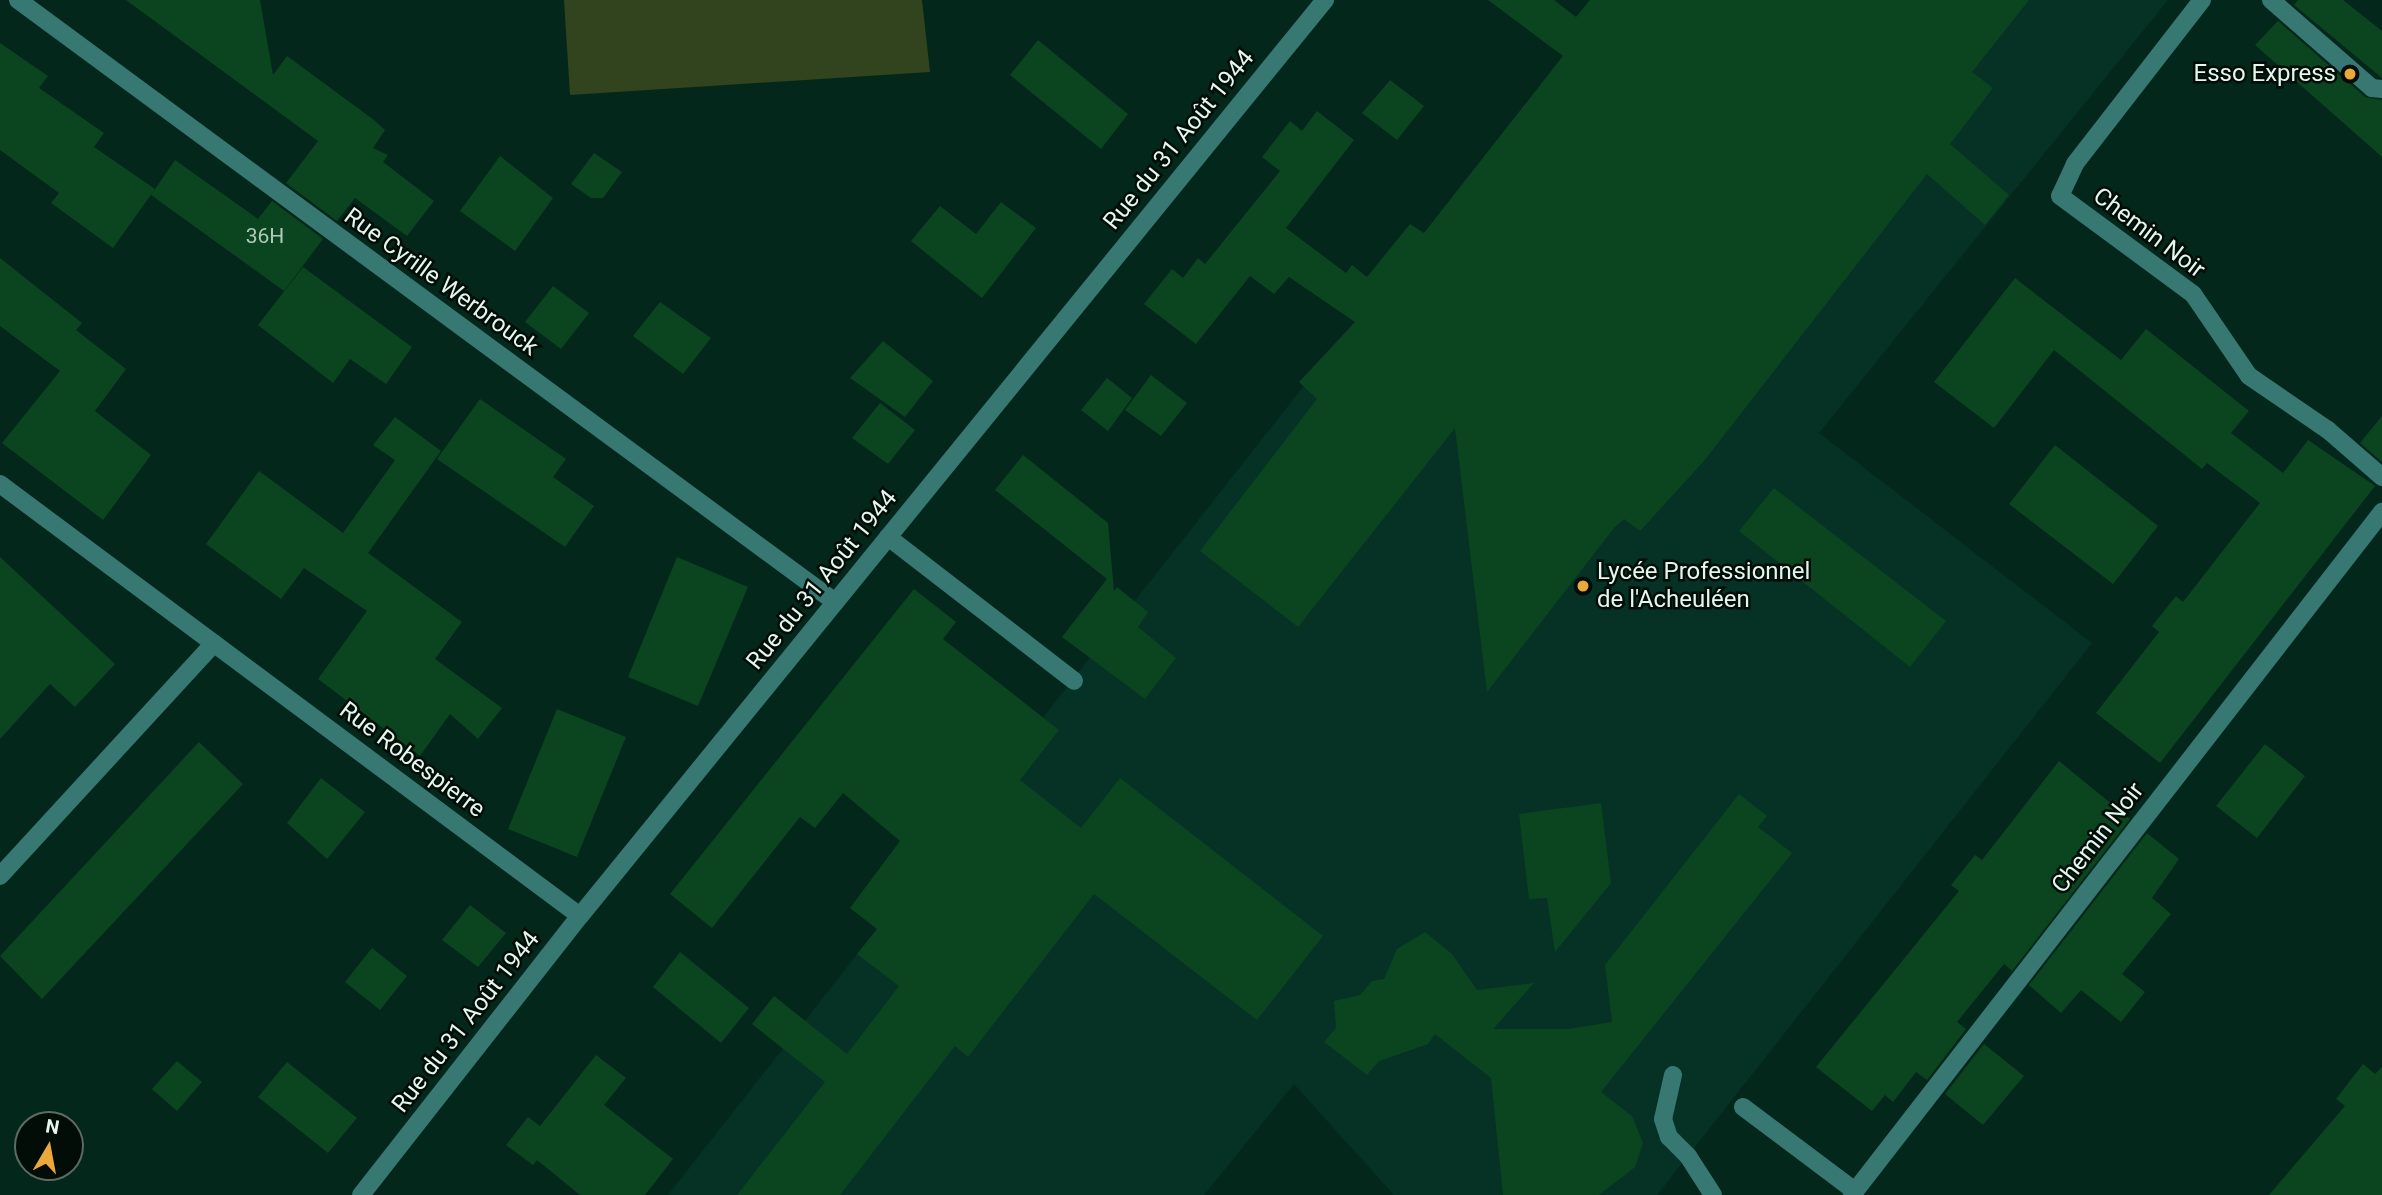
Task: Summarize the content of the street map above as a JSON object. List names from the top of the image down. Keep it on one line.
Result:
{"streets":{"street":["Rue du 31 Août 1944","Chemin Noir","Rue Cyrille Werbrouck","Rue Robespierre"]},"crossings":[["Rue du 31 Août 1944","Rue Cyrille Werbrouck"],["Rue du 31 Août 1944","Rue Robespierre"]],"places":["Esso Express","Lycée Professionnel de l'Acheuléen"],"house_numbers":["36H"],"north":"top"}
